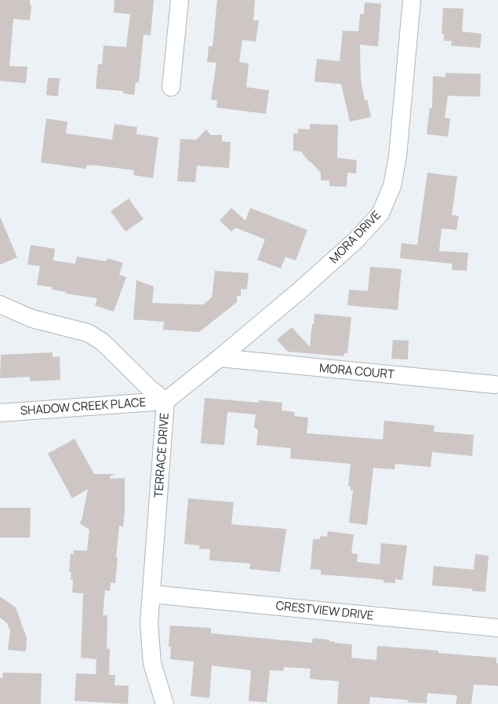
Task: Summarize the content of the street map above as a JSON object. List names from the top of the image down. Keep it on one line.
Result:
{"streets":{"street":["MORA DRIVE","MORA COURT","SHADOW CREEK PLACE","TERRACE DRIVE","CRESTVIEW DRIVE"]},"crossings":[["MORA DRIVE","MORA COURT"],["MORA DRIVE","SHADOW CREEK PLACE"],["MORA DRIVE","TERRACE DRIVE"],["SHADOW CREEK PLACE","TERRACE DRIVE"],["TERRACE DRIVE","CRESTVIEW DRIVE"]]}
